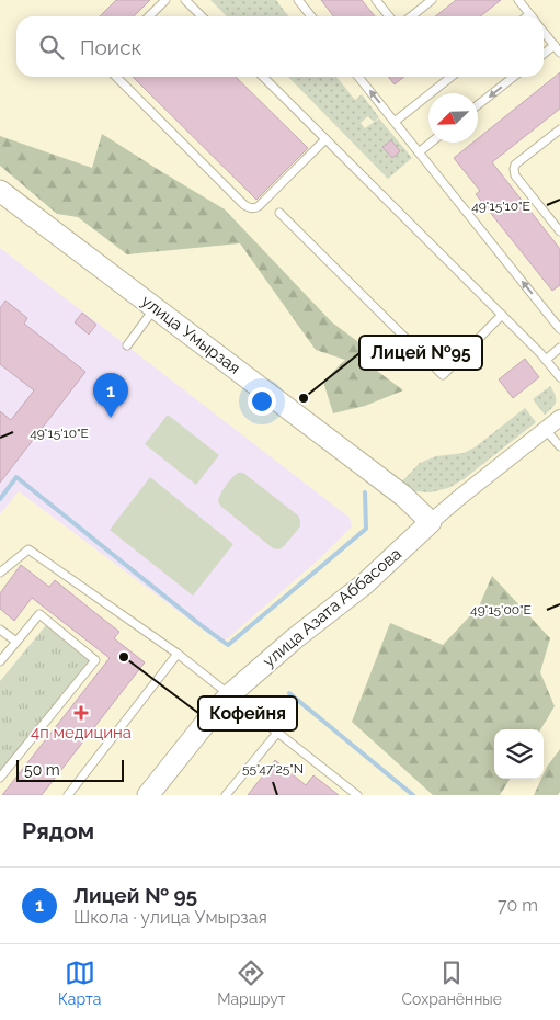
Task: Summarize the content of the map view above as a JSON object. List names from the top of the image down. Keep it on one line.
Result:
{"streets":{"street":["улица Умырзая","улица Азата Аббасова"]},"crossings":[["улица Умырзая","улица Азата Аббасова"]],"places":{"other":["Лицей №95","Кофейня"],"health":["4п медицина"]},"scale_bar":"50 m","north":"bottom left","page":{"search":"Поиск","pins":"1","scale":"50 m","heading":"Рядом","list":[{"mark":"1","name":"Лицей № 95","note":"Школа · улица Умырзая","value":"70 m"}],"nav":["Карта","Маршрут","Сохранённые"]},"coordinates":["49°15'10\"E","49°15'00\"E","55°47'25\"N"]}
